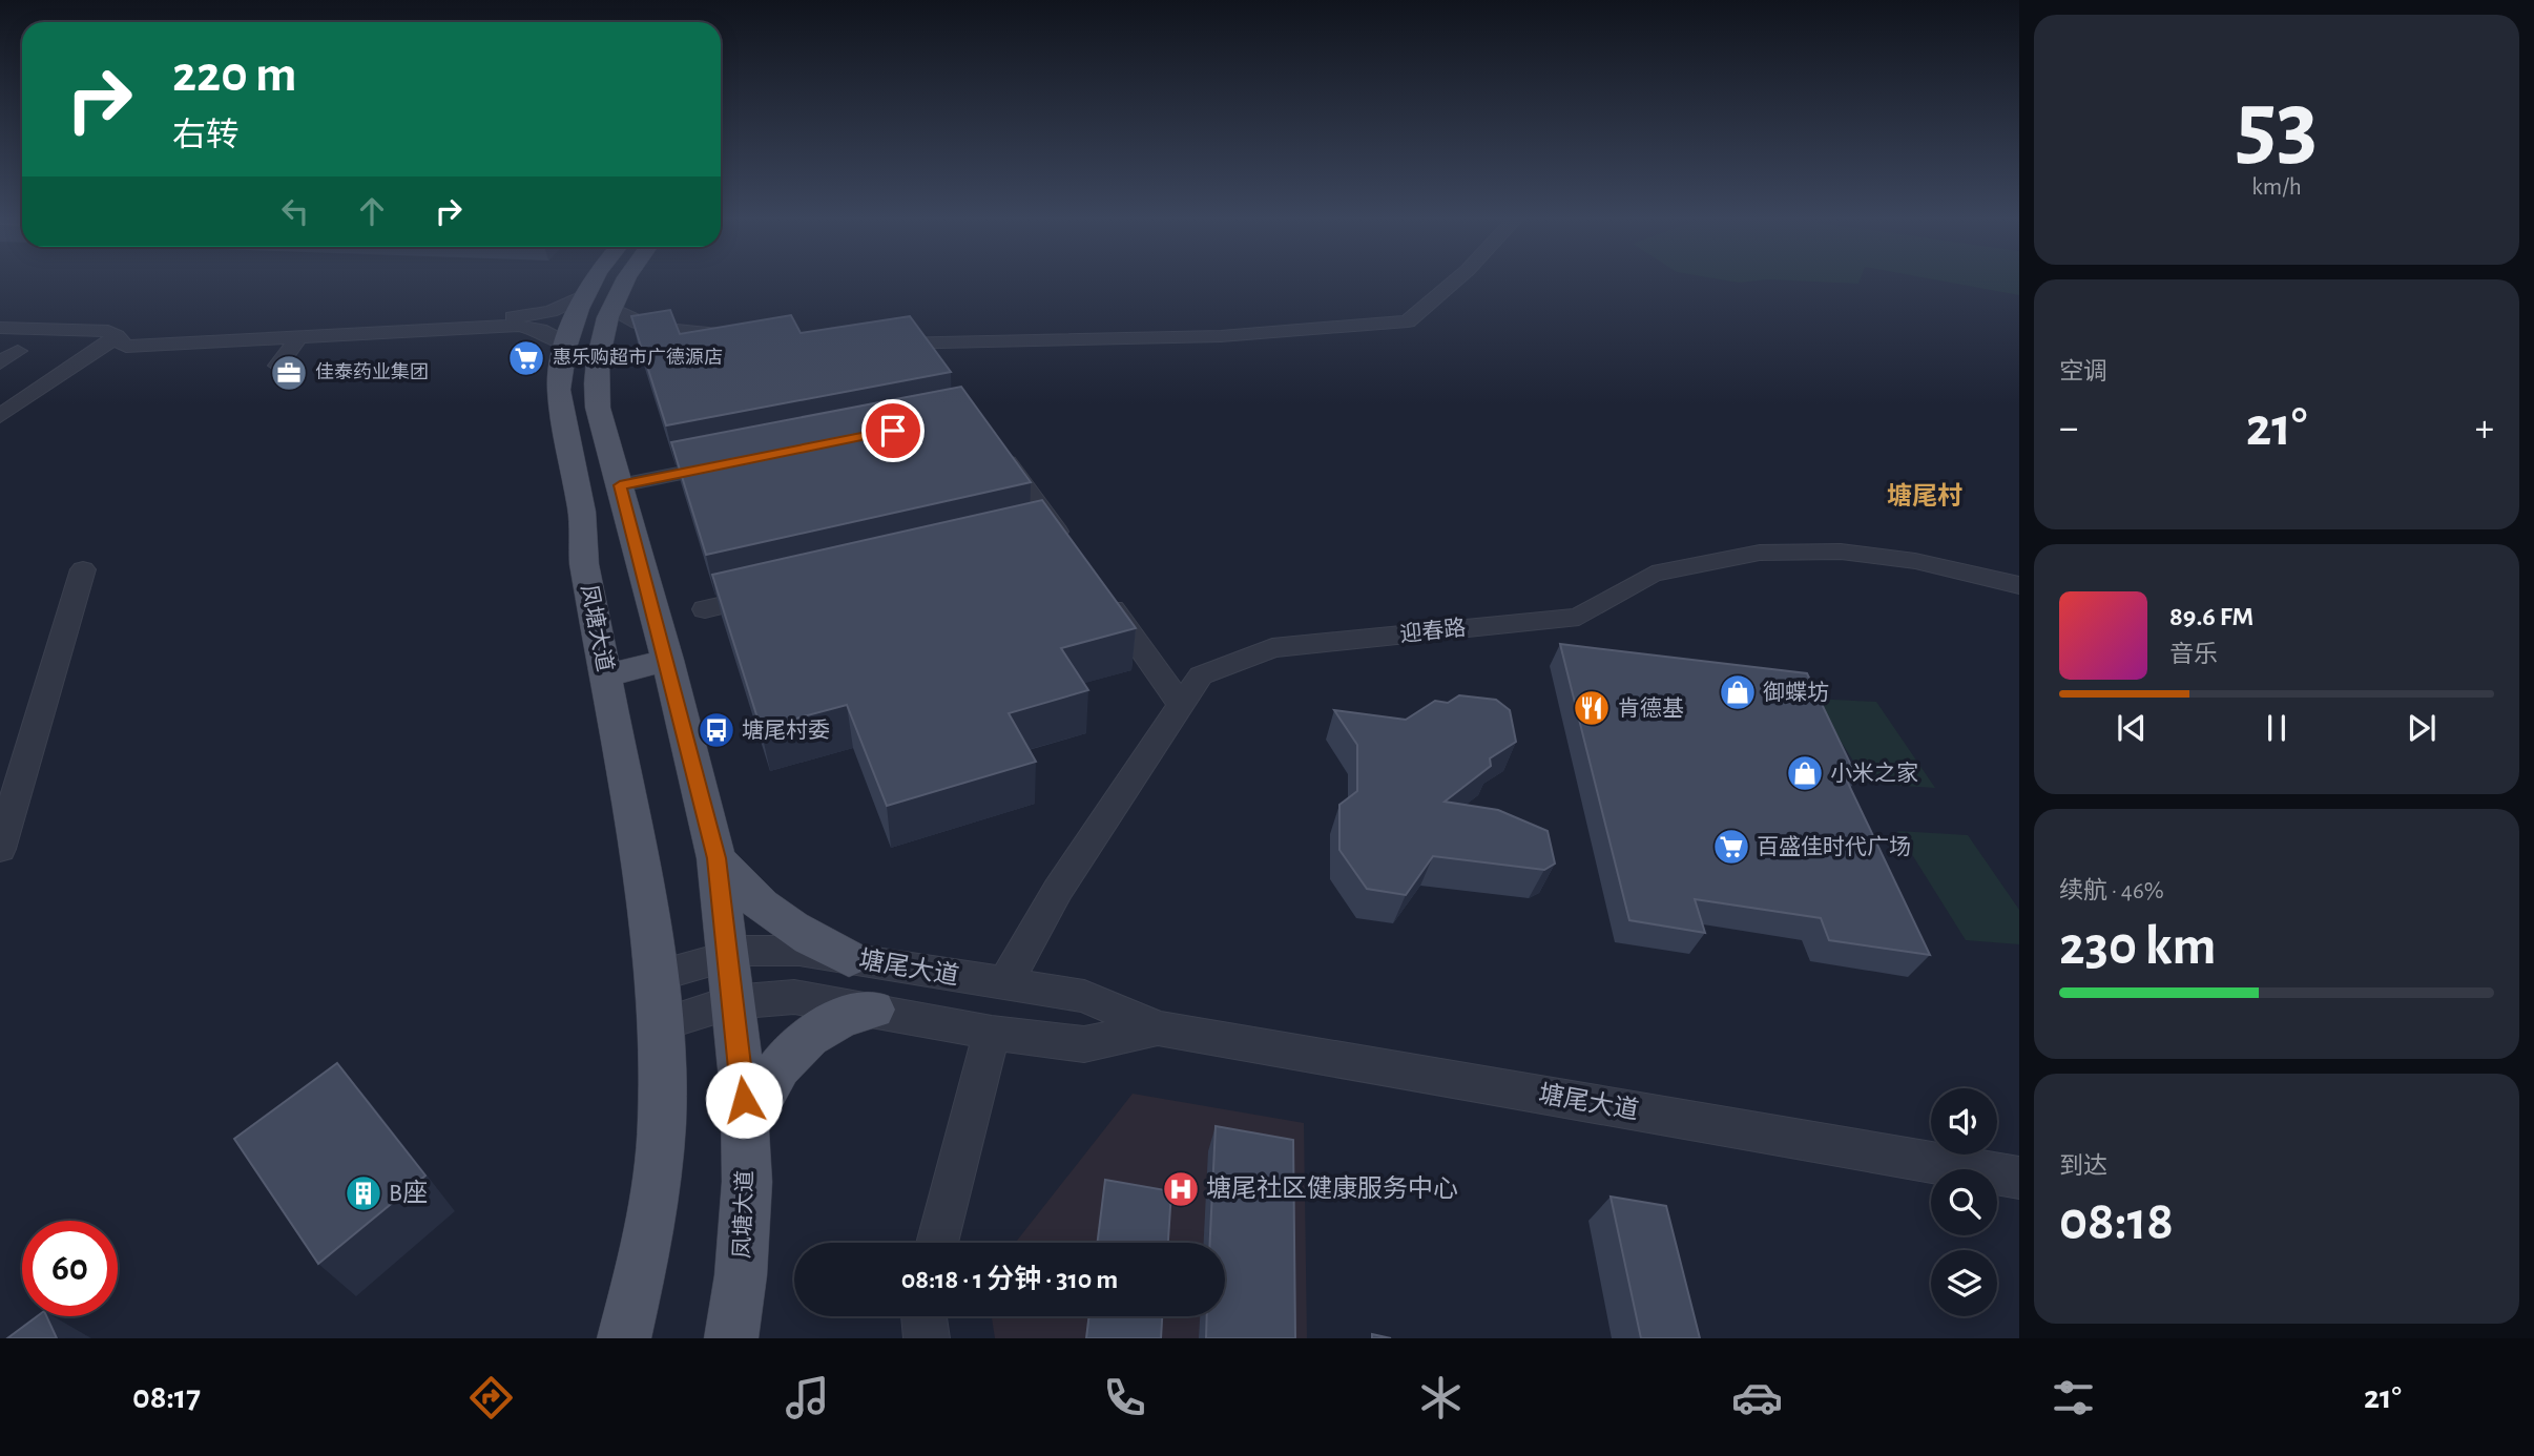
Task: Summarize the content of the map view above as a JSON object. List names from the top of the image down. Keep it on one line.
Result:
{"streets":{"main road":["凤塘大道"],"street":["迎春路","塘尾大道"]},"crossings":[["凤塘大道","塘尾大道"],["迎春路","塘尾大道"]],"districts":["塘尾村"],"places":{"supermarket":["惠乐购超市广德源店","百盛佳时代广场"],"office":["佳泰药业集团"],"shop":["御蝶坊","小米之家"],"restaurant":["肯德基"],"bus stop":["塘尾村委"],"hospital":["塘尾社区健康服务中心"],"building":["B座"]},"page":{"tile":[["53","km/h"],"空调",["续航 · 46%","230 km"],["到达","08:18"]],"turn":["220 m","右转"],"heat":["−","21°","+"],"song":["89.6 FM","音乐"],"limit":"60","trip":"08:18 · 1 分钟 · 310 m","tabs":["08:17","21°"]}}
